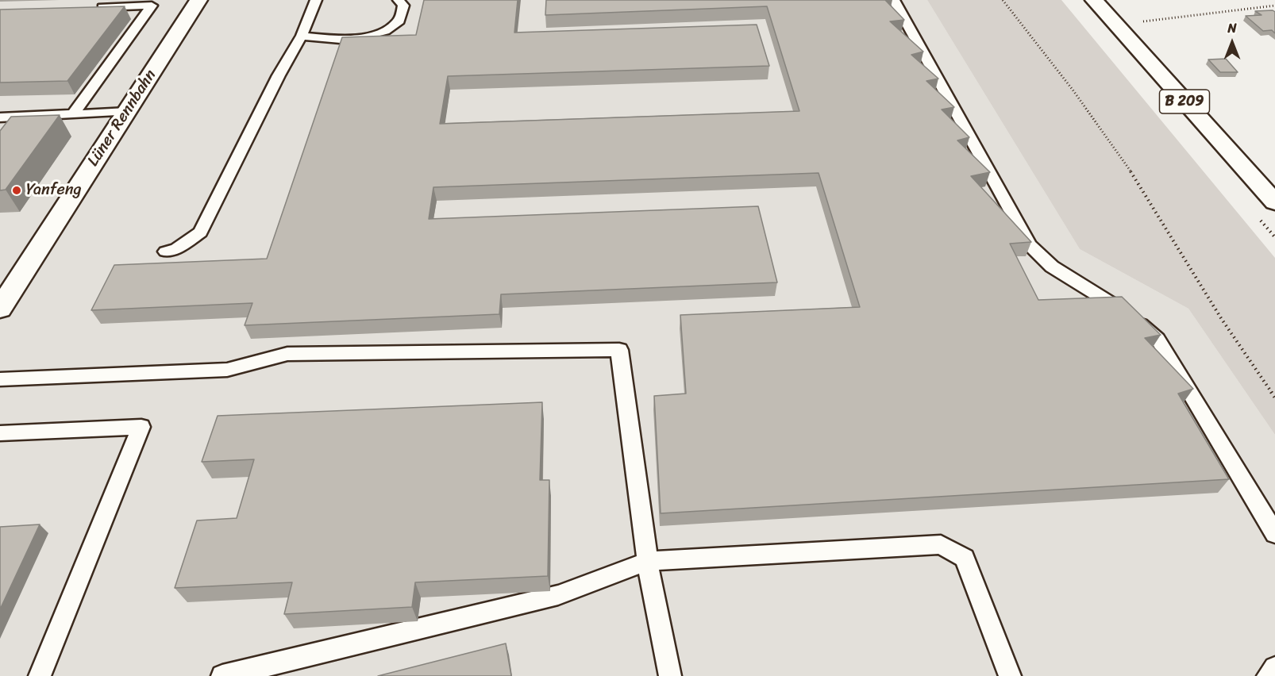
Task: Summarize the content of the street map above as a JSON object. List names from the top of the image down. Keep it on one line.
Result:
{"streets":{"street":["B 209","Lüner Rennbahn"]},"places":["Yanfeng"],"north":"top"}
